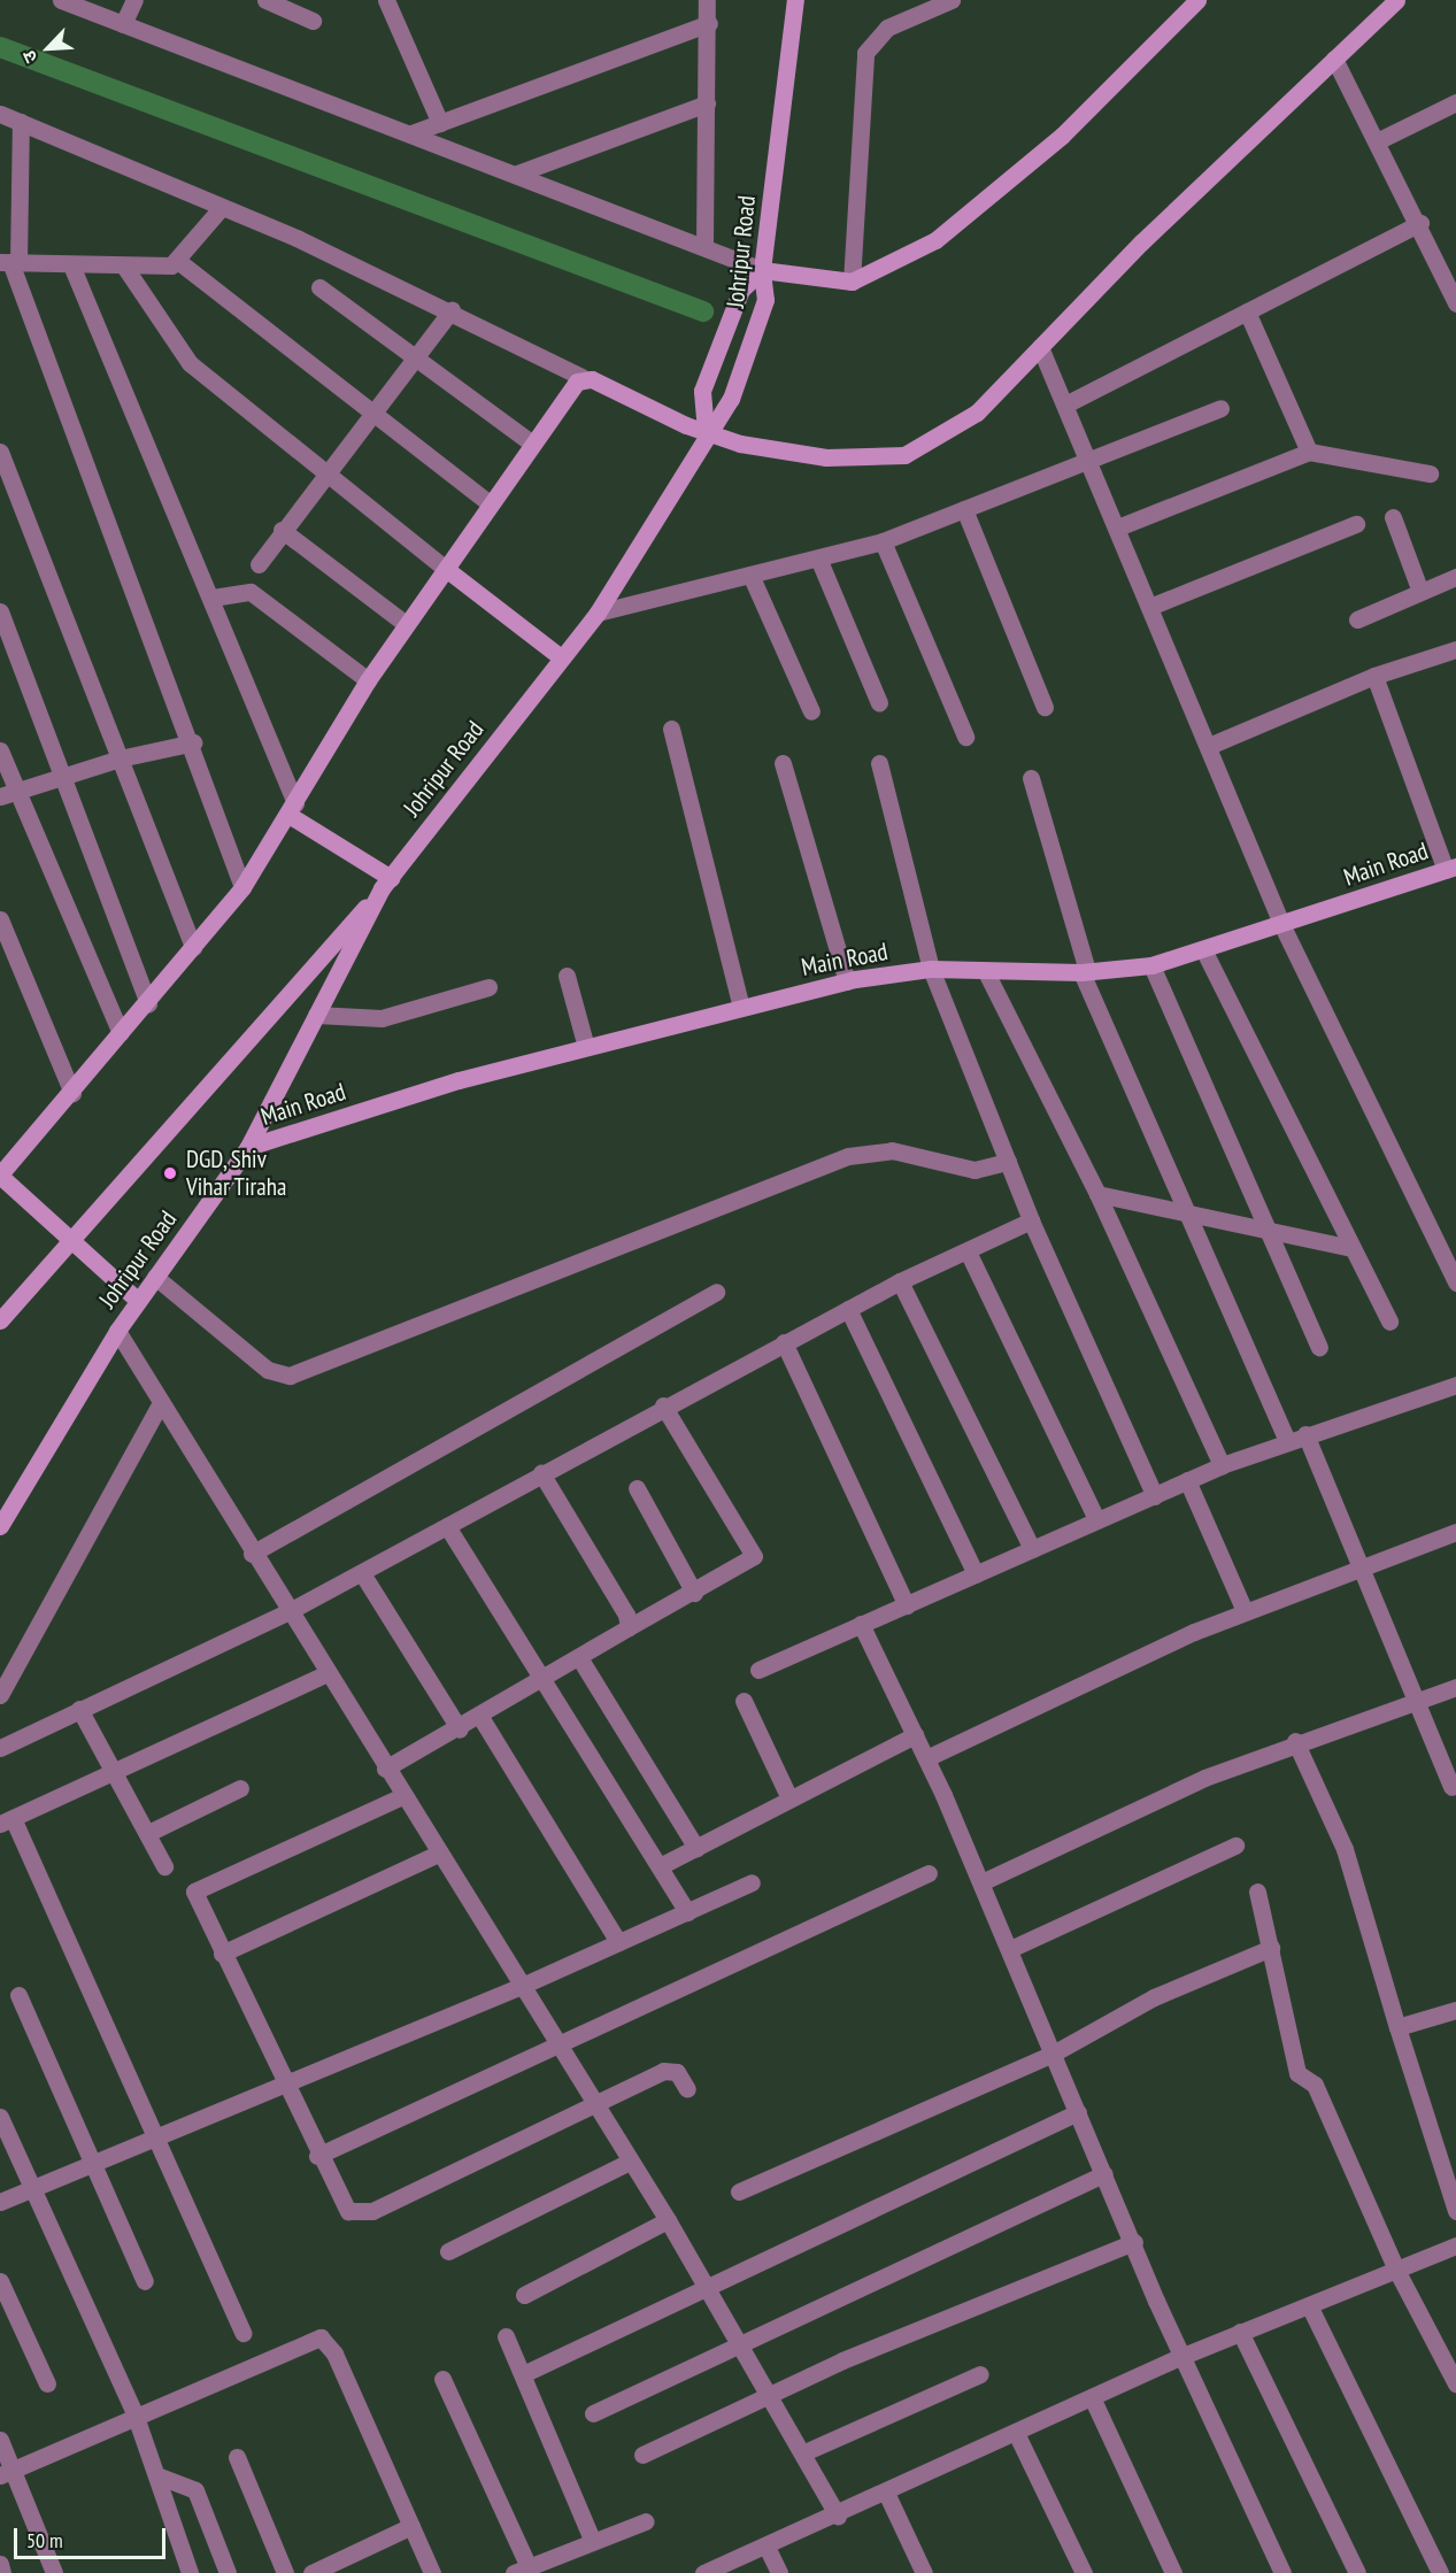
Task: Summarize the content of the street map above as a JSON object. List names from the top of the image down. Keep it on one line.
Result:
{"streets":{"street":["Johripur Road","Main Road"]},"crossings":[["Johripur Road","Main Road"]],"places":["DGD, Shiv Vihar Tiraha"],"scale_bar":"50 m","north":"bottom left"}
